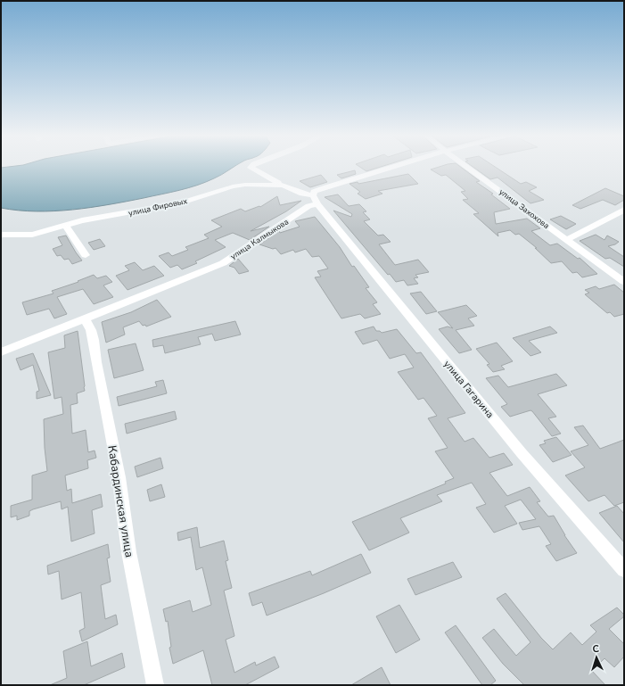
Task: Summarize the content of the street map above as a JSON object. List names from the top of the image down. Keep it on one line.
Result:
{"streets":{"street":["улица Фировых","улица Захохова","улица Калмыкова","улица Гагарина","Кабардинская улица"]},"crossings":[["улица Фировых","улица Калмыкова"],["улица Фировых","улица Гагарина"],["улица Калмыкова","улица Гагарина"],["улица Калмыкова","Кабардинская улица"]],"north":"top"}
